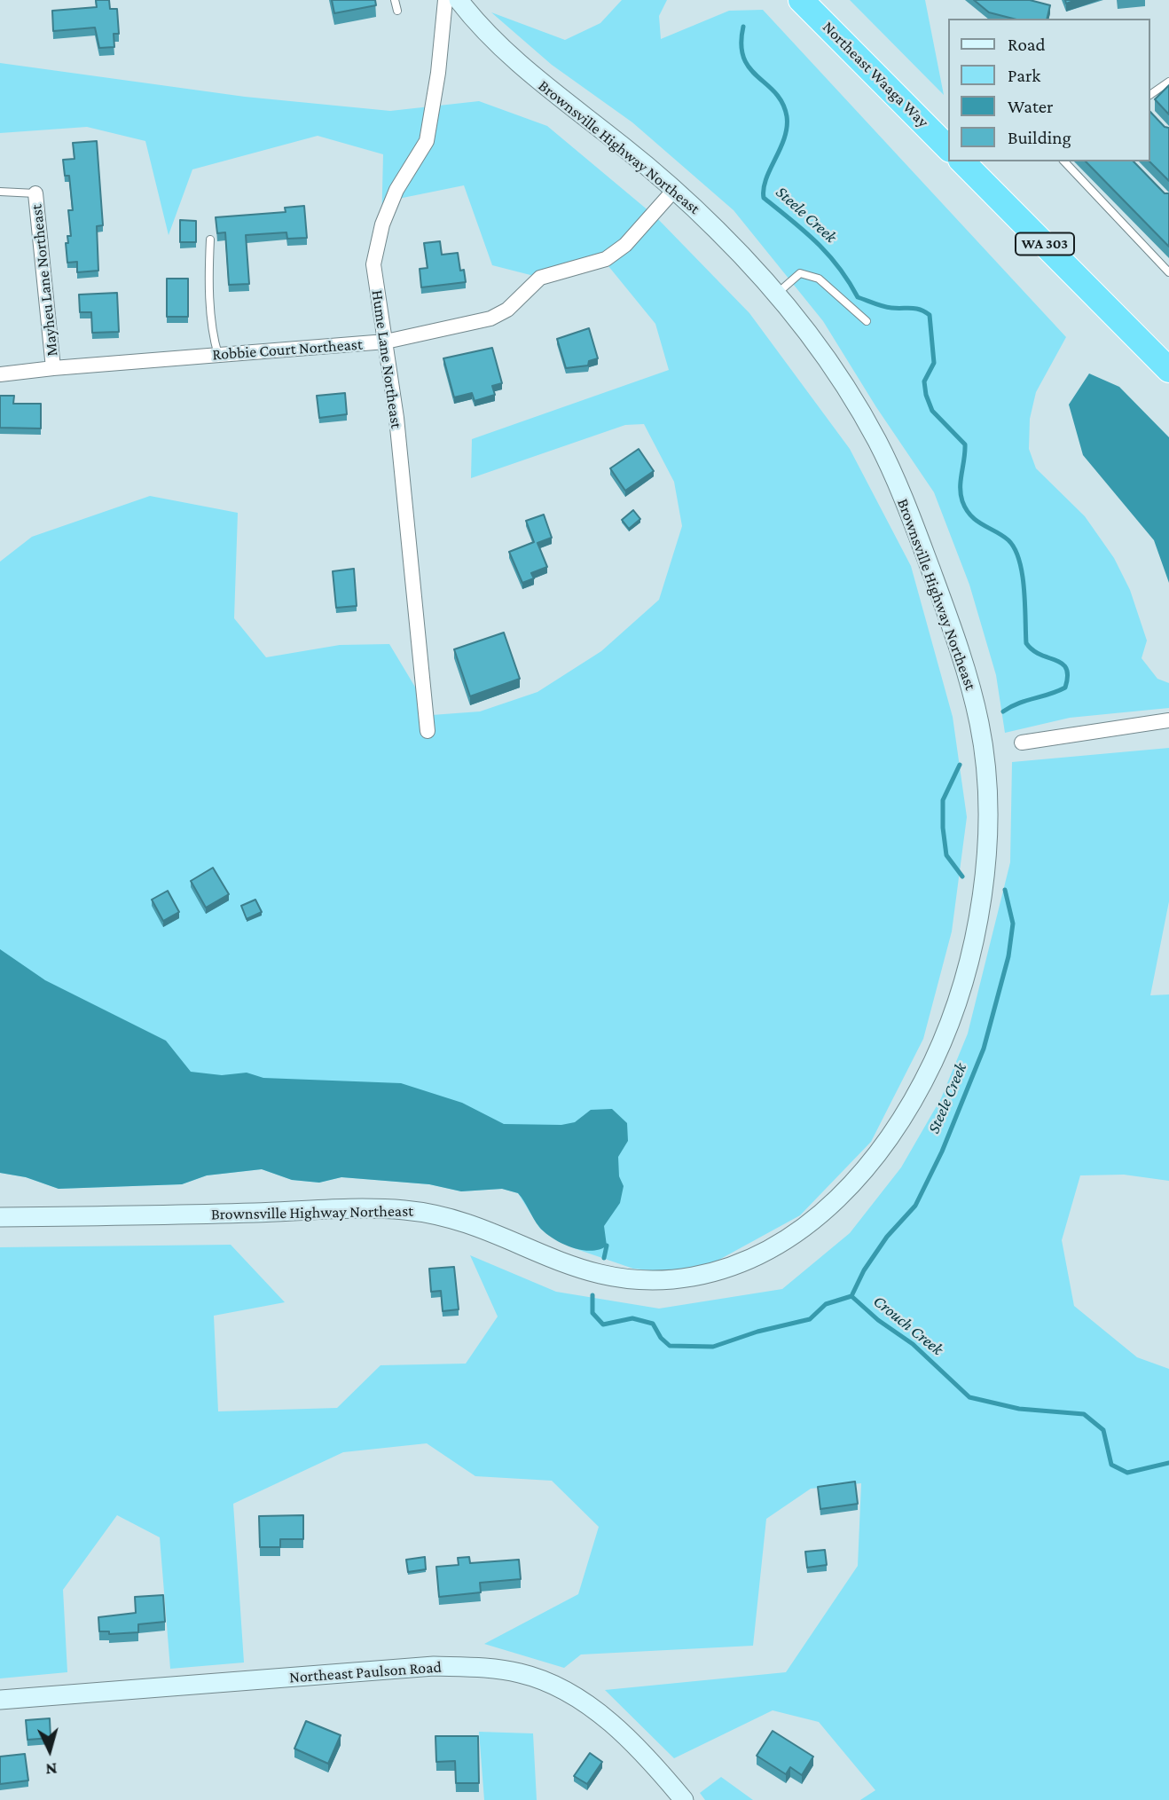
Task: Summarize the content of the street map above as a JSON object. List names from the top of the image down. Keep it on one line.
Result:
{"streets":{"highway":["Northeast Waaga Way","WA 303"],"main road":["Brownsville Highway Northeast","Northeast Paulson Road"],"street":["Mayheu Lane Northeast","Robbie Court Northeast","Hume Lane Northeast"]},"crossings":[["Brownsville Highway Northeast","Robbie Court Northeast"],["Mayheu Lane Northeast","Robbie Court Northeast"],["Robbie Court Northeast","Hume Lane Northeast"]],"water":["Steele Creek","Crouch Creek"],"legend":["Road","Park","Water","Building"],"north":"bottom"}
